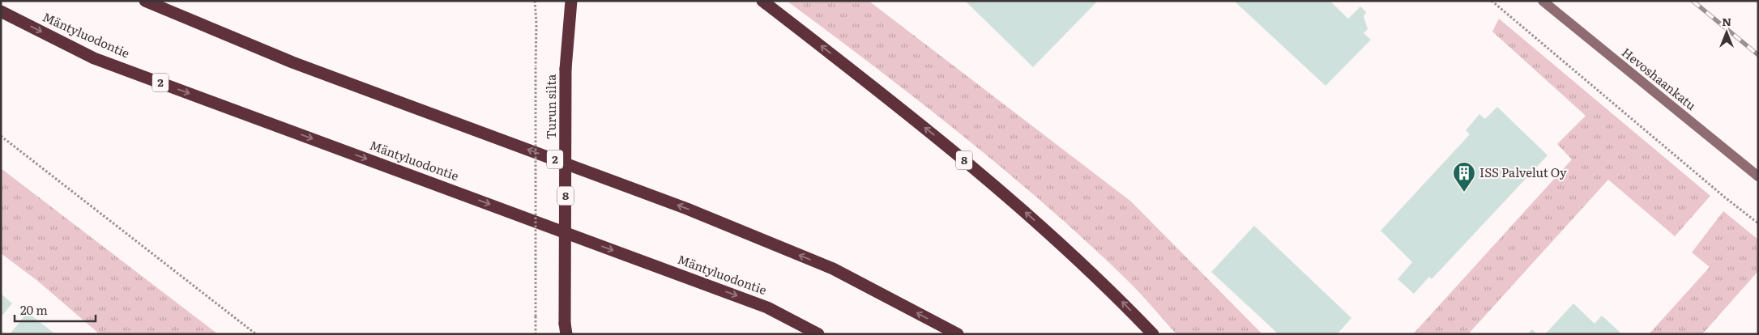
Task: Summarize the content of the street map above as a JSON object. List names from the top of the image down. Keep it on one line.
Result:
{"streets":{"highway":["Mäntyluodontie","2","Turun silta","8"],"street":["Hevoshaankatu"]},"places":{"building":["ISS Palvelut Oy"]},"scale_bar":"20 m","north":"top"}
